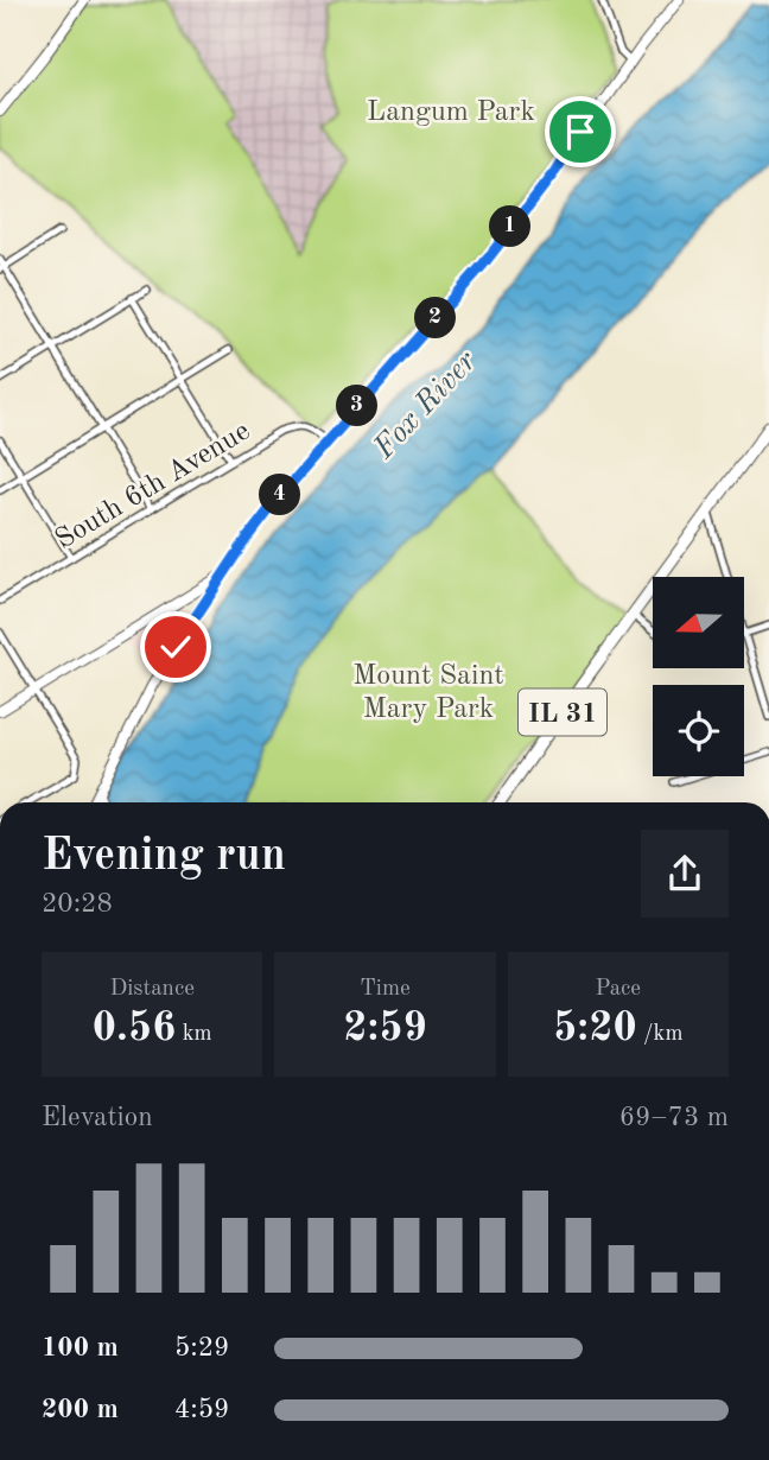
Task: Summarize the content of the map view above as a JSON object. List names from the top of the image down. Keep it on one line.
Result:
{"streets":{"main road":["IL 31"],"street":["South 6th Avenue"]},"water":["Fox River"],"parks":["Langum Park","Mount Saint Mary Park"],"north":"left","page":{"pins":["1","2","3","4"],"heading":["Evening run","20:28"],"stats":[["Distance","0.56 km"],["Time","2:59"],["Pace","5:20 /km"]],"chart":["Elevation","69–73 m"],"list":[{"name":"100 m","note":"5:29"},{"name":"200 m","note":"4:59"}]}}
